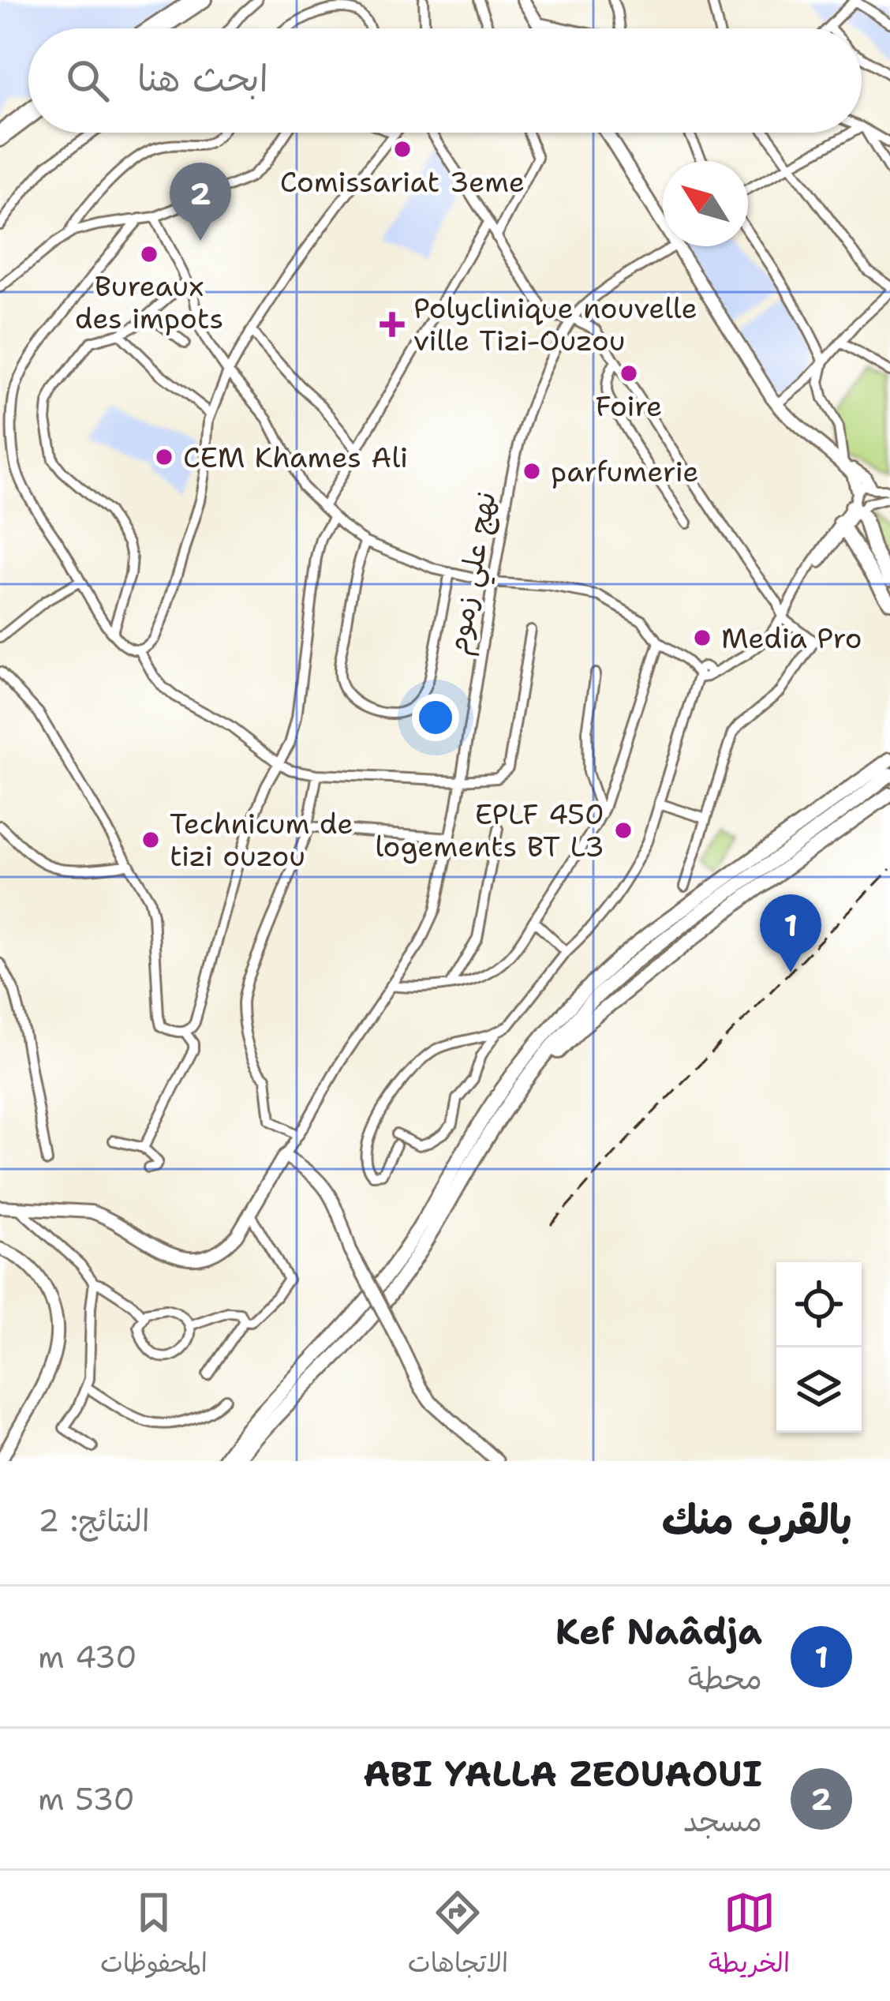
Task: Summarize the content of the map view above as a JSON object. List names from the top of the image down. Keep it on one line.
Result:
{"streets":{"street":["نهج علي زموم"]},"places":{"other":["Comissariat 3eme","Bureaux des impots","Foire","CEM Khames Ali","parfumerie","Media Pro","EPLF 450 logements BT L3","Technicum de tizi ouzou"],"health":["Polyclinique nouvelle ville Tizi-Ouzou"]},"north":"top left","page":{"search":"ابحث هنا","pins":["2","1"],"heading":["بالقرب منك","النتائج: 2"],"list":[{"mark":"1","name":"Kef Naâdja","note":"محطة","value":"430 m"},{"mark":"2","name":"ABI YALLA ZEOUAOUI","note":"مسجد","value":"530 m"}],"nav":["الخريطة","الاتجاهات","المحفوظات"]}}
